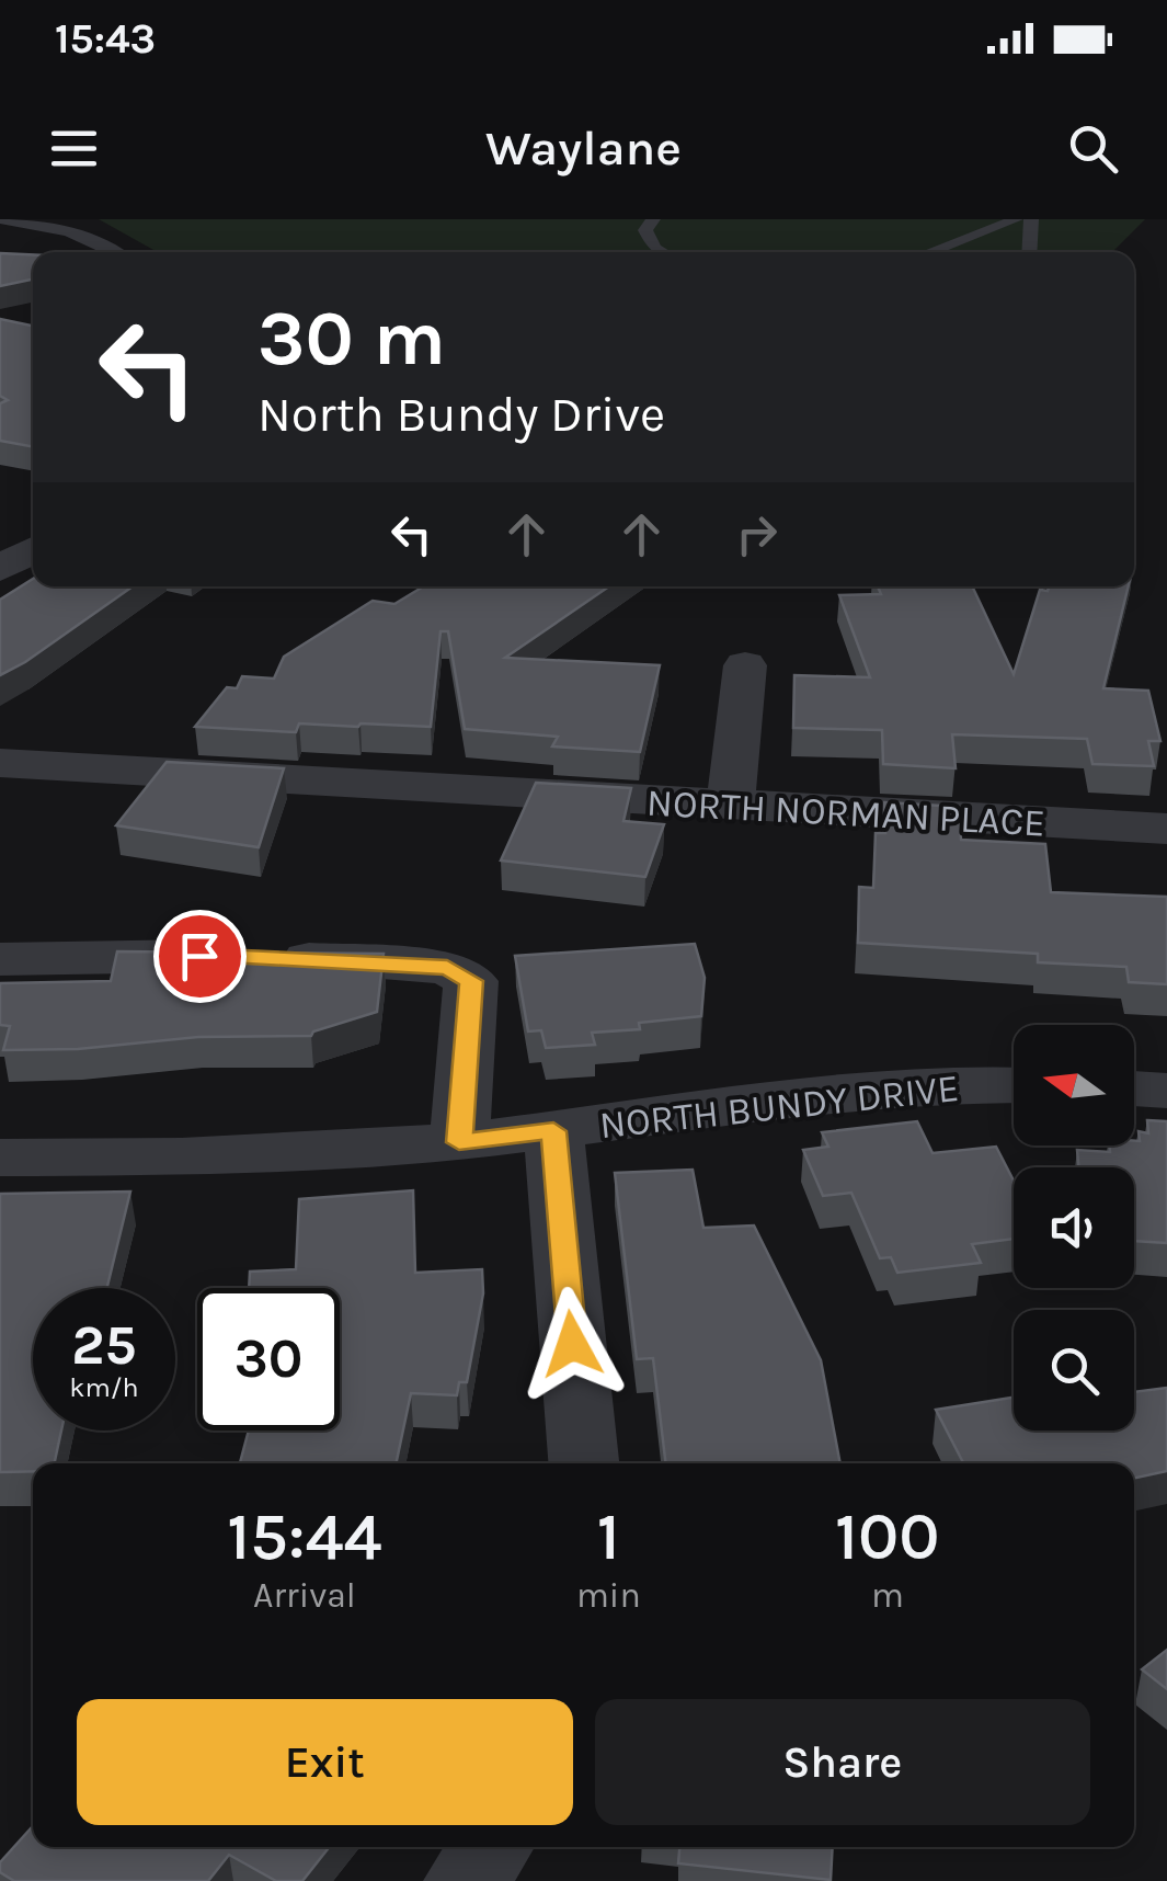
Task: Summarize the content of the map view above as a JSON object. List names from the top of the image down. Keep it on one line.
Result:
{"streets":{"street":["NORTH NORMAN PLACE","NORTH BUNDY DRIVE"]},"north":"left","page":{"status":"15:43","header":"Waylane","turn":["30 m","North Bundy Drive"],"speed":"25 km/h","limit":"30","eta":["15:44","Arrival","1","min","100","m"],"buttons":["Exit","Share"]}}
